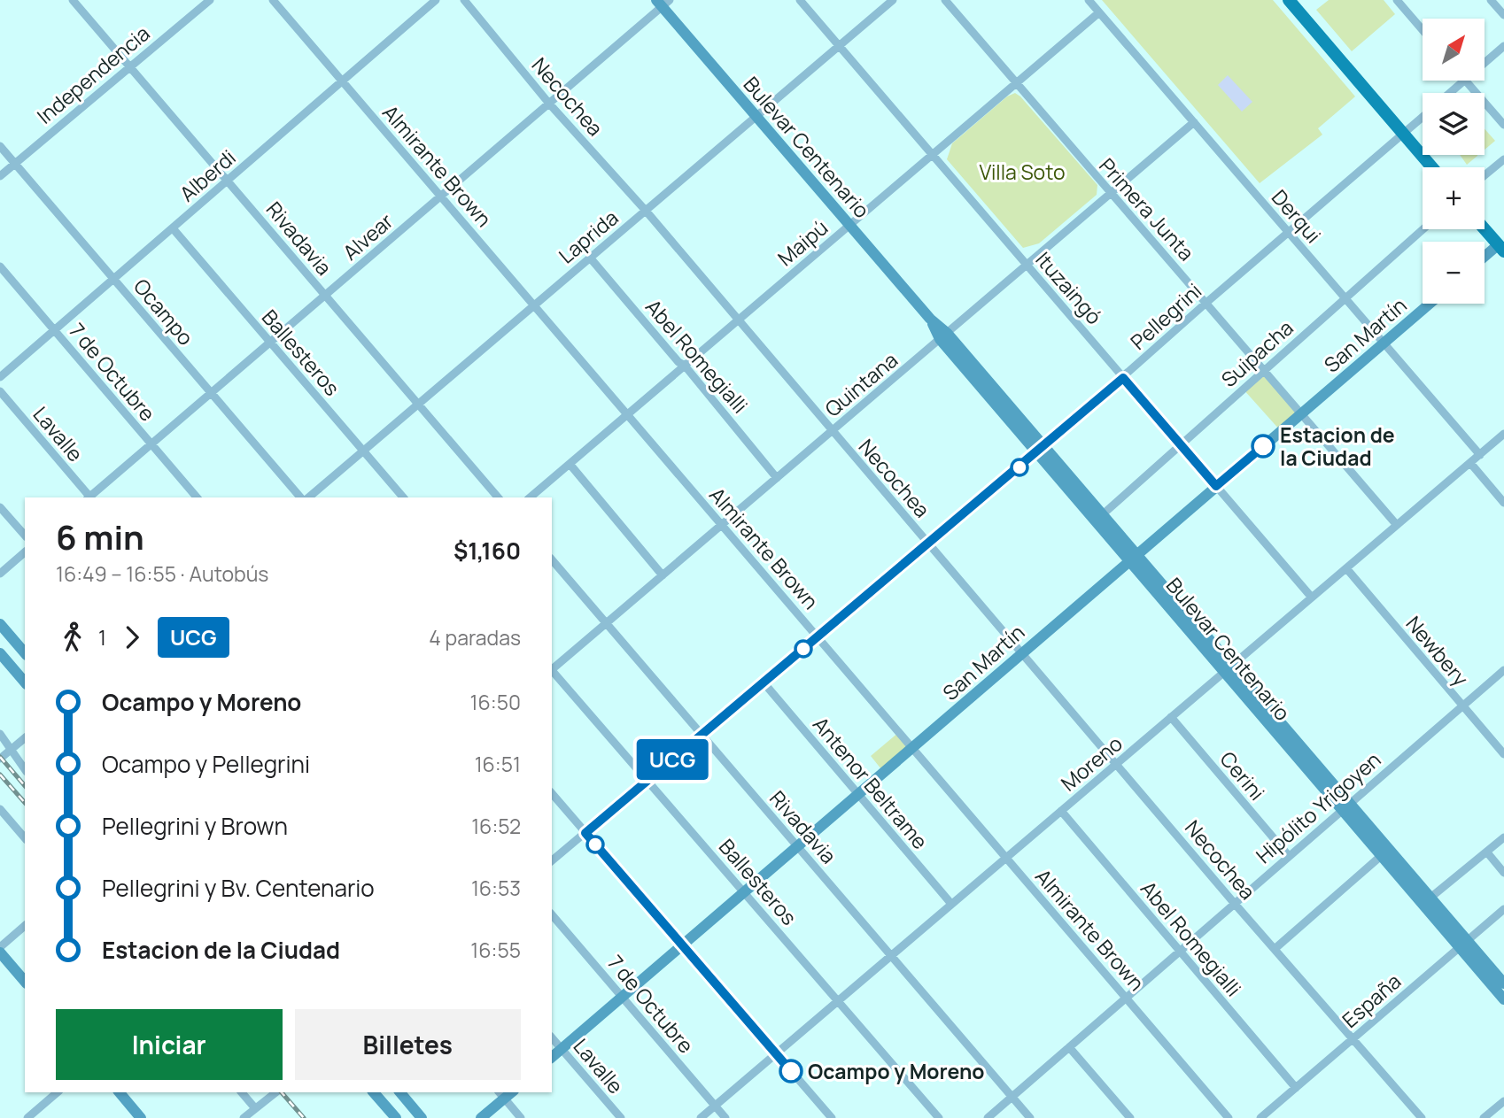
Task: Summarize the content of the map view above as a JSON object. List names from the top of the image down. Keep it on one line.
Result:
{"streets":{"main road":["Bulevar Centenario","San Martín"],"street":["Independencia","Necochea","Almirante Brown","Alberdi","Primera Junta","Derqui","Alvear","Laprida","Rivadavia","Maipú","Ituzaingó","Ocampo","Pellegrini","Ballesteros","Suipacha","Abel Romegialli","7 de Octubre","Quintana","Lavalle","Newbery","Moreno","Cerini","Antenor Beltrame","Hipólito Yrigoyen","España"]},"crossings":[["Independencia","Rivadavia"],["Independencia","Ocampo"],["Necochea","Alvear"],["Necochea","Laprida"],["Necochea","Maipú"],["Necochea","Pellegrini"],["Necochea","San Martín"],["Necochea","Quintana"],["Necochea","Moreno"],["Necochea","Hipólito Yrigoyen"],["Necochea","España"],["Bulevar Centenario","Alvear"],["Bulevar Centenario","Laprida"],["Bulevar Centenario","Maipú"],["Bulevar Centenario","Pellegrini"],["Bulevar Centenario","San Martín"],["Bulevar Centenario","Suipacha"],["Bulevar Centenario","Quintana"],["Bulevar Centenario","Moreno"],["Bulevar Centenario","Hipólito Yrigoyen"],["Bulevar Centenario","España"],["Almirante Brown","Alberdi"],["Almirante Brown","Alvear"],["Almirante Brown","Laprida"],["Almirante Brown","Maipú"],["Almirante Brown","Pellegrini"],["Almirante Brown","San Martín"],["Almirante Brown","Quintana"],["Almirante Brown","Moreno"],["Almirante Brown","Hipólito Yrigoyen"],["Alberdi","Rivadavia"],["Alberdi","Ocampo"],["Alberdi","Ballesteros"],["Alberdi","7 de Octubre"],["Primera Junta","Maipú"],["Primera Junta","Pellegrini"],["Primera Junta","San Martín"],["Primera Junta","Suipacha"],["Primera Junta","Quintana"],["Primera Junta","Moreno"],["Derqui","Maipú"],["Derqui","Pellegrini"],["Derqui","San Martín"],["Derqui","Suipacha"],["Derqui","Quintana"],["Derqui","Moreno"],["Alvear","Rivadavia"],["Alvear","Ocampo"],["Alvear","Ballesteros"],["Alvear","7 de Octubre"],["Laprida","Rivadavia"],["Laprida","Ituzaingó"],["Laprida","Ballesteros"],["Laprida","Abel Romegialli"],["Rivadavia","Pellegrini"],["Rivadavia","San Martín"],["Rivadavia","Quintana"],["Rivadavia","Moreno"],["Rivadavia","Hipólito Yrigoyen"],["Maipú","Ituzaingó"],["Maipú","Abel Romegialli"],["Ituzaingó","Pellegrini"],["Ituzaingó","San Martín"],["Ituzaingó","Suipacha"],["Ituzaingó","Quintana"],["Ituzaingó","Moreno"],["Pellegrini","Ballesteros"],["Pellegrini","Antenor Beltrame"],["San Martín","Ballesteros"],["San Martín","7 de Octubre"],["San Martín","Lavalle"],["San Martín","Antenor Beltrame"],["Ballesteros","Moreno"],["Abel Romegialli","Quintana"],["Abel Romegialli","Moreno"],["Abel Romegialli","Hipólito Yrigoyen"],["Abel Romegialli","España"],["7 de Octubre","Moreno"],["Newbery","Moreno"],["Newbery","Hipólito Yrigoyen"],["Moreno","Cerini"],["Moreno","Antenor Beltrame"],["Cerini","Hipólito Yrigoyen"]],"parks":["Villa Soto"],"places":["Estacion de la Ciudad","Ocampo y Moreno"],"lines":["bus line UCG"],"north":"top right","page":{"on_map":"UCG","map_buttons":["+","−"],"heading":["6 min","16:49 – 16:55 · Autobús","$1,160"],"legs":["1","UCG","4 paradas"],"list":[{"name":"Ocampo y Moreno","value":"16:50"},{"name":"Ocampo y Pellegrini","value":"16:51"},{"name":"Pellegrini y Brown","value":"16:52"},{"name":"Pellegrini y Bv. Centenario","value":"16:53"},{"name":"Estacion de la Ciudad","value":"16:55"}],"buttons":["Iniciar","Billetes"]}}
